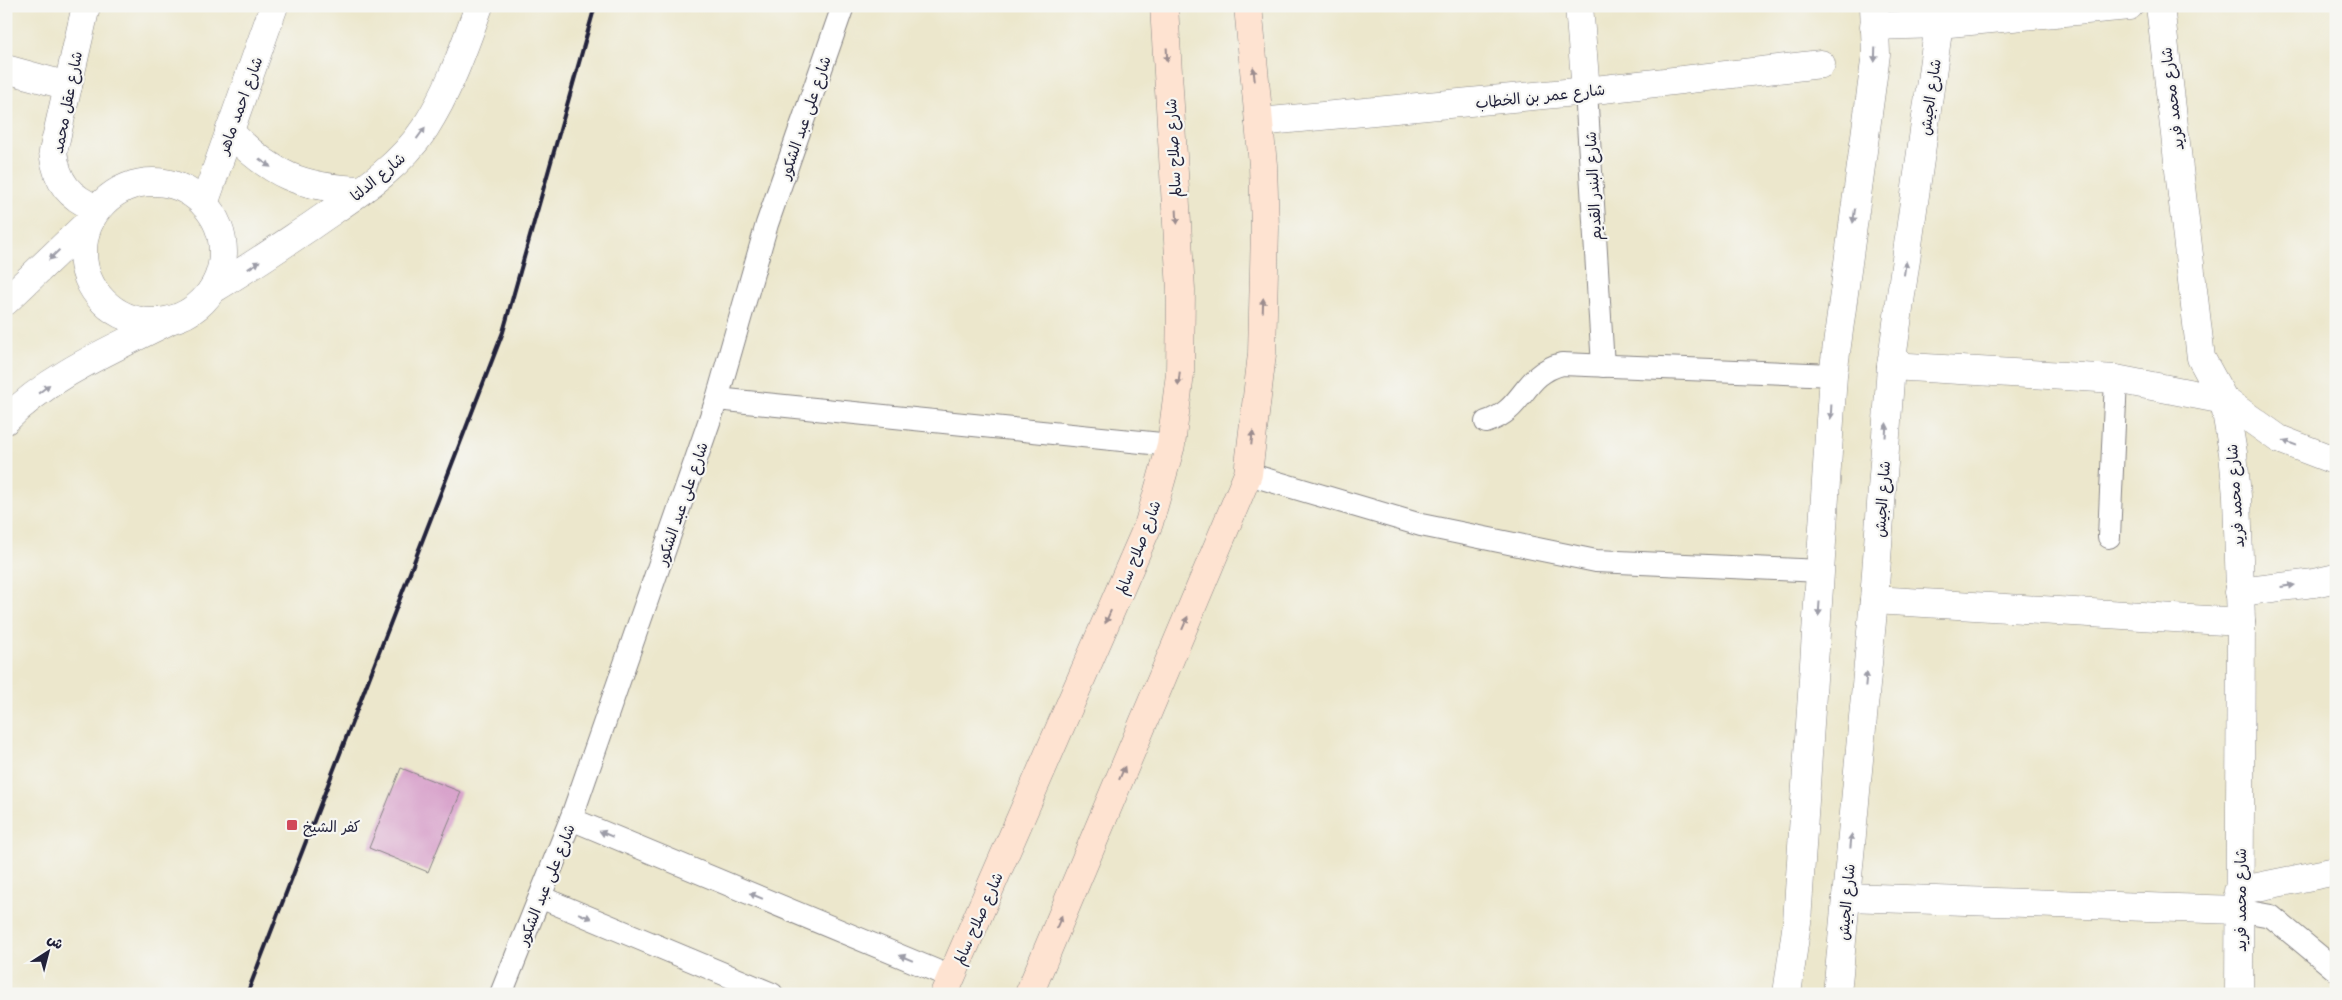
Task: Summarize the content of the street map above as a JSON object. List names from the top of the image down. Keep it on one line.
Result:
{"streets":{"main road":["شارع صلاح سالم"],"street":["شارع عمر بن الخطاب","شارع الجيش","شارع محمد فريد","شارع عقل محمد","شارع احمد ماهر","شارع الدلتا","شارع البندر القديم"],"lane":["شارع على عبد الشكور"]},"crossings":[["شارع عمر بن الخطاب","شارع البندر القديم"],["شارع عقل محمد","شارع احمد ماهر"],["شارع عقل محمد","شارع الدلتا"],["شارع احمد ماهر","شارع الدلتا"]],"one_way":["شارع الدلتا"],"places":{"transit":["كفر الشيخ"]},"north":"top right"}
